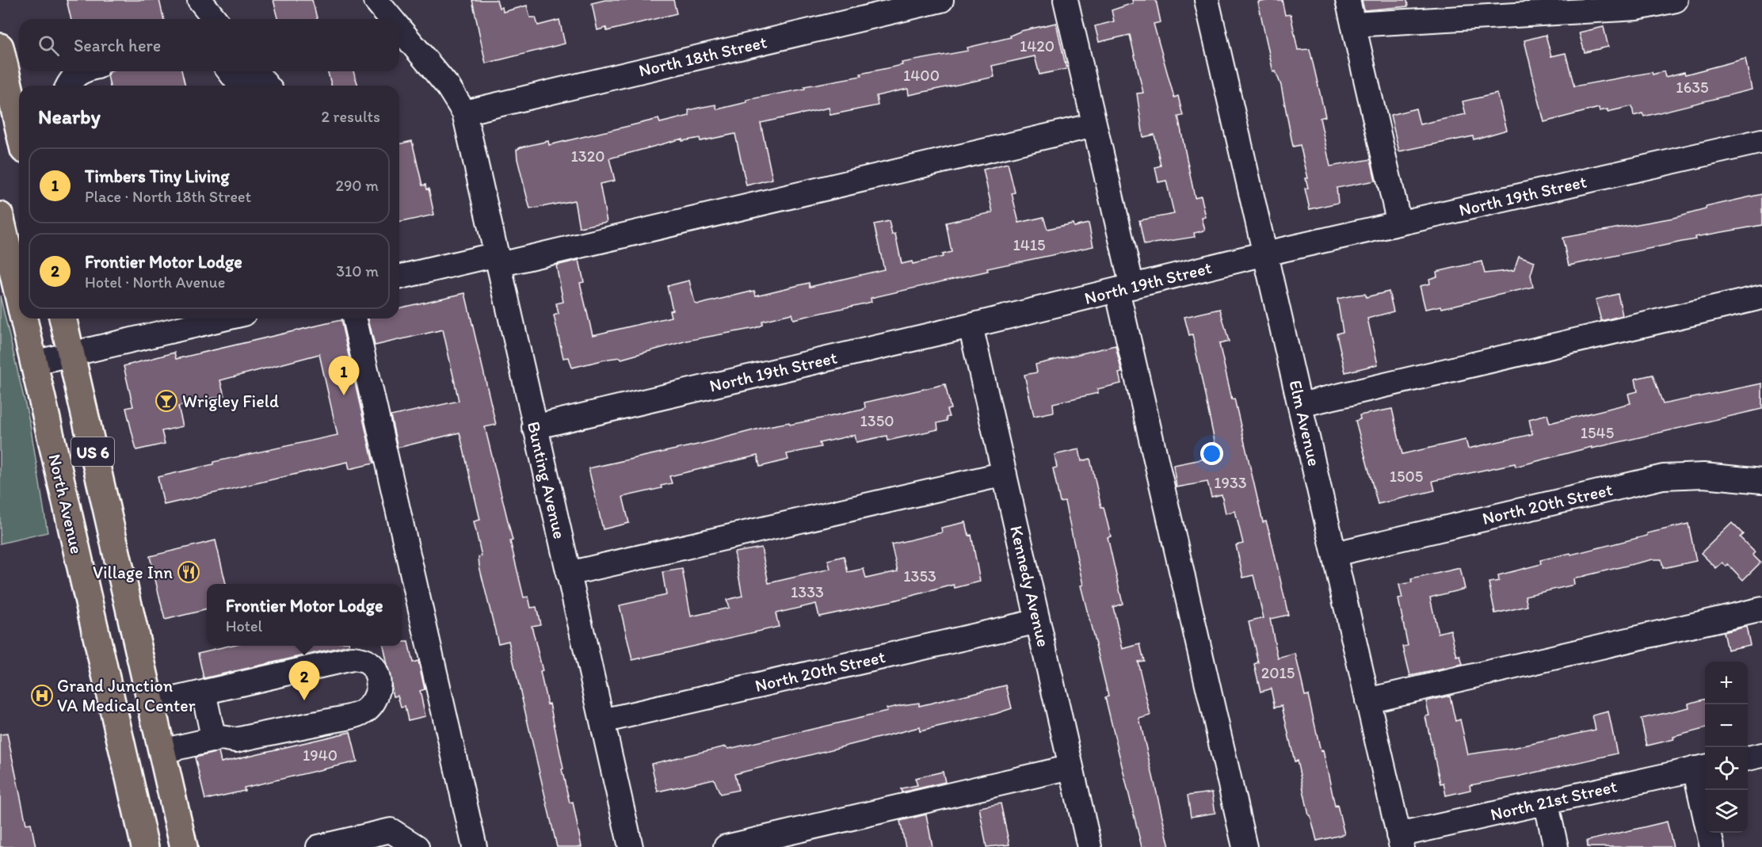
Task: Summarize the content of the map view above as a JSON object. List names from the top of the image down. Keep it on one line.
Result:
{"streets":{"main road":["US 6","North Avenue"],"street":["North 18th Street","North 19th Street","Elm Avenue","Bunting Avenue","North 20th Street","Kennedy Avenue","North 21st Street"]},"crossings":[["North 18th Street","Bunting Avenue"],["North 19th Street","Elm Avenue"],["North 19th Street","Bunting Avenue"],["North 19th Street","Kennedy Avenue"],["Elm Avenue","North 20th Street"],["Elm Avenue","North 21st Street"],["Bunting Avenue","North 20th Street"],["North 20th Street","Kennedy Avenue"]],"places":{"bar":["Wrigley Field"],"restaurant":["Village Inn"],"hospital":["Grand Junction VA Medical Center"]},"house_numbers":["1420","1400","1635","1320","1415","1350","1545","1505","1933","1353","1333","2015","1940"],"page":{"search":"Search here","heading":["Nearby","2 results"],"list":[{"mark":"1","name":"Timbers Tiny Living","note":"Place · North 18th Street","value":"290 m"},{"mark":"2","name":"Frontier Motor Lodge","note":"Hotel · North Avenue","value":"310 m"}],"pins":["1","2"],"popup":["Frontier Motor Lodge","Hotel"],"map_buttons":["+","−"]}}
